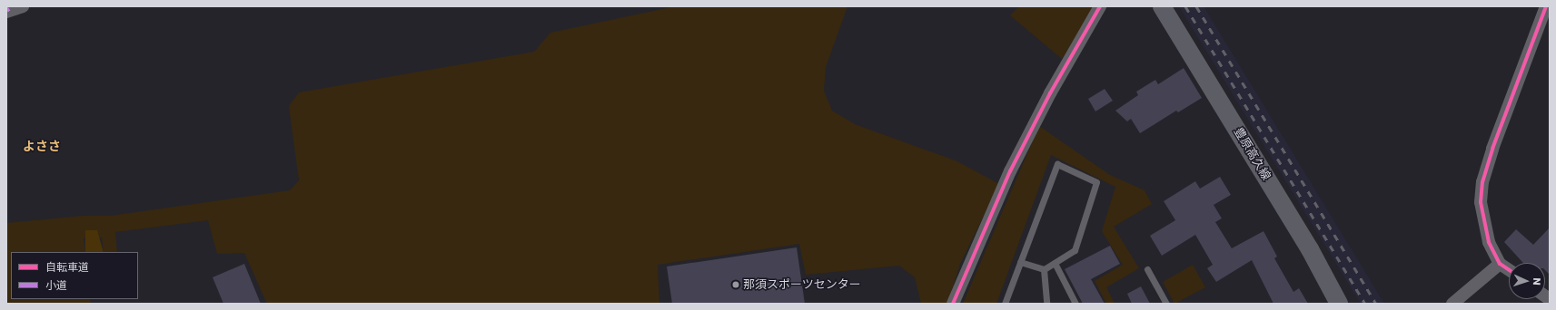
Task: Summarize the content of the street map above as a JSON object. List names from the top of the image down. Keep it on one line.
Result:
{"streets":{"main road":["豊原高久線"]},"districts":["よささ"],"places":["那須スポーツセンター"],"legend":["自転車道","小道"],"north":"right"}
